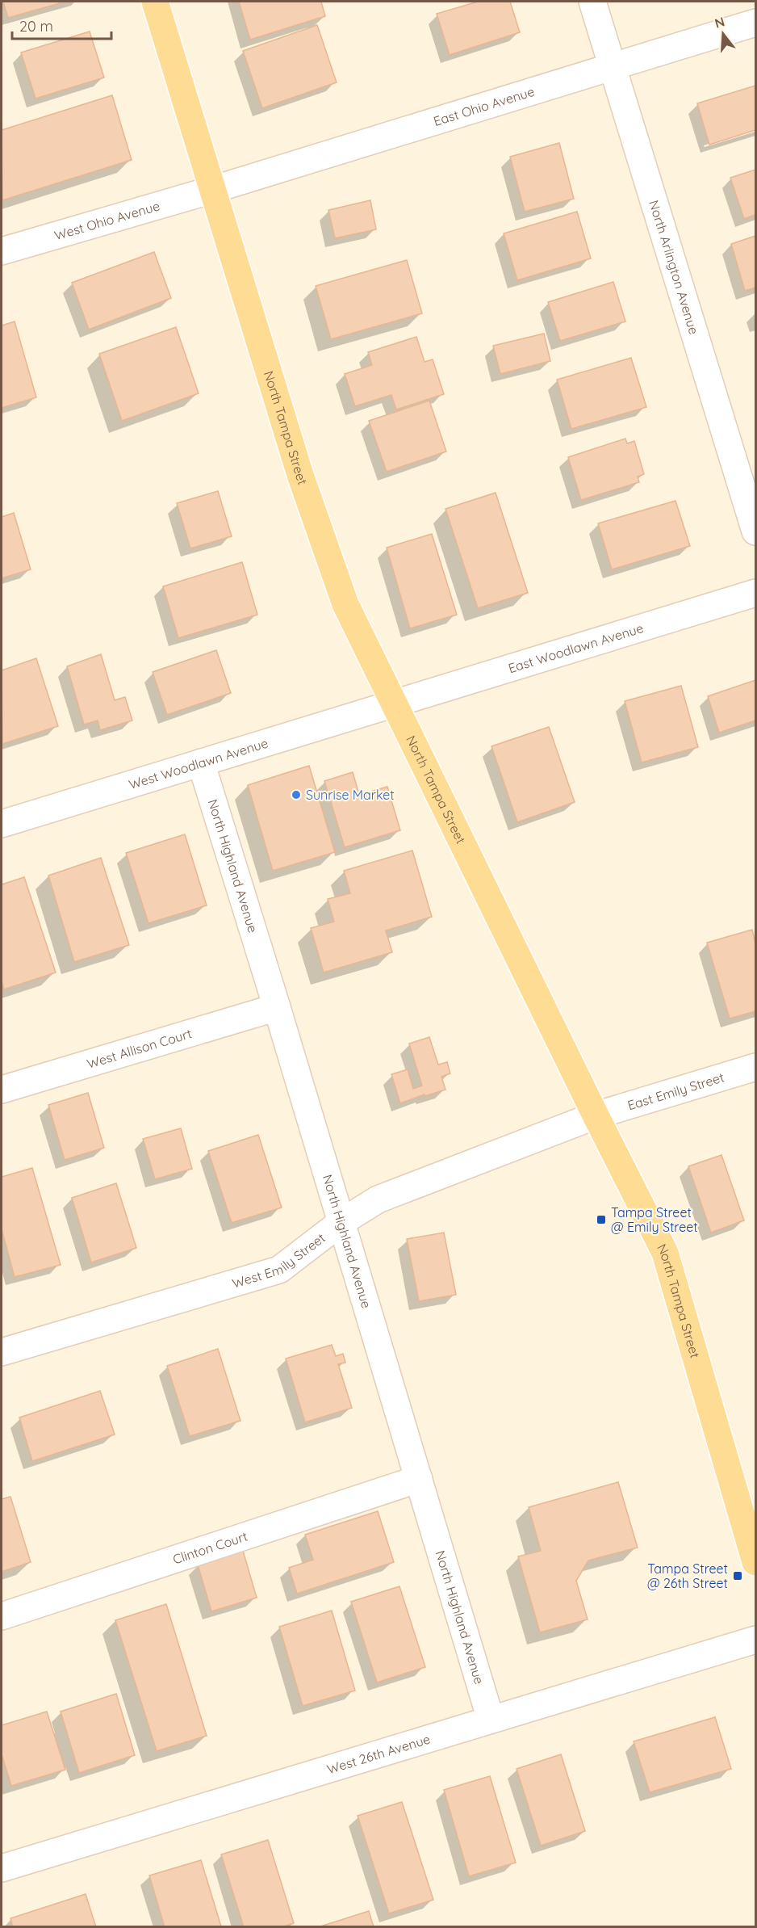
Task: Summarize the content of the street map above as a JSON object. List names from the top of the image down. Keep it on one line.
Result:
{"streets":{"main road":["North Tampa Street"],"street":["East Ohio Avenue","West Ohio Avenue","North Arlington Avenue","East Woodlawn Avenue","West Woodlawn Avenue","North Highland Avenue","West Allison Court","East Emily Street","West Emily Street","Clinton Court","West 26th Avenue"]},"crossings":[["East Ohio Avenue","West Ohio Avenue"],["East Ohio Avenue","North Arlington Avenue"],["East Ohio Avenue","North Tampa Street"],["West Ohio Avenue","North Tampa Street"],["North Tampa Street","East Woodlawn Avenue"],["North Tampa Street","West Woodlawn Avenue"],["North Tampa Street","East Emily Street"],["North Tampa Street","West Emily Street"],["East Woodlawn Avenue","West Woodlawn Avenue"],["West Woodlawn Avenue","North Highland Avenue"],["North Highland Avenue","West Allison Court"],["North Highland Avenue","West Emily Street"],["North Highland Avenue","Clinton Court"],["North Highland Avenue","West 26th Avenue"],["East Emily Street","West Emily Street"]],"places":{"other":["Sunrise Market"],"transit":["Tampa Street @ Emily Street","Tampa Street @ 26th Street"]},"scale_bar":"20 m","north":"top"}
